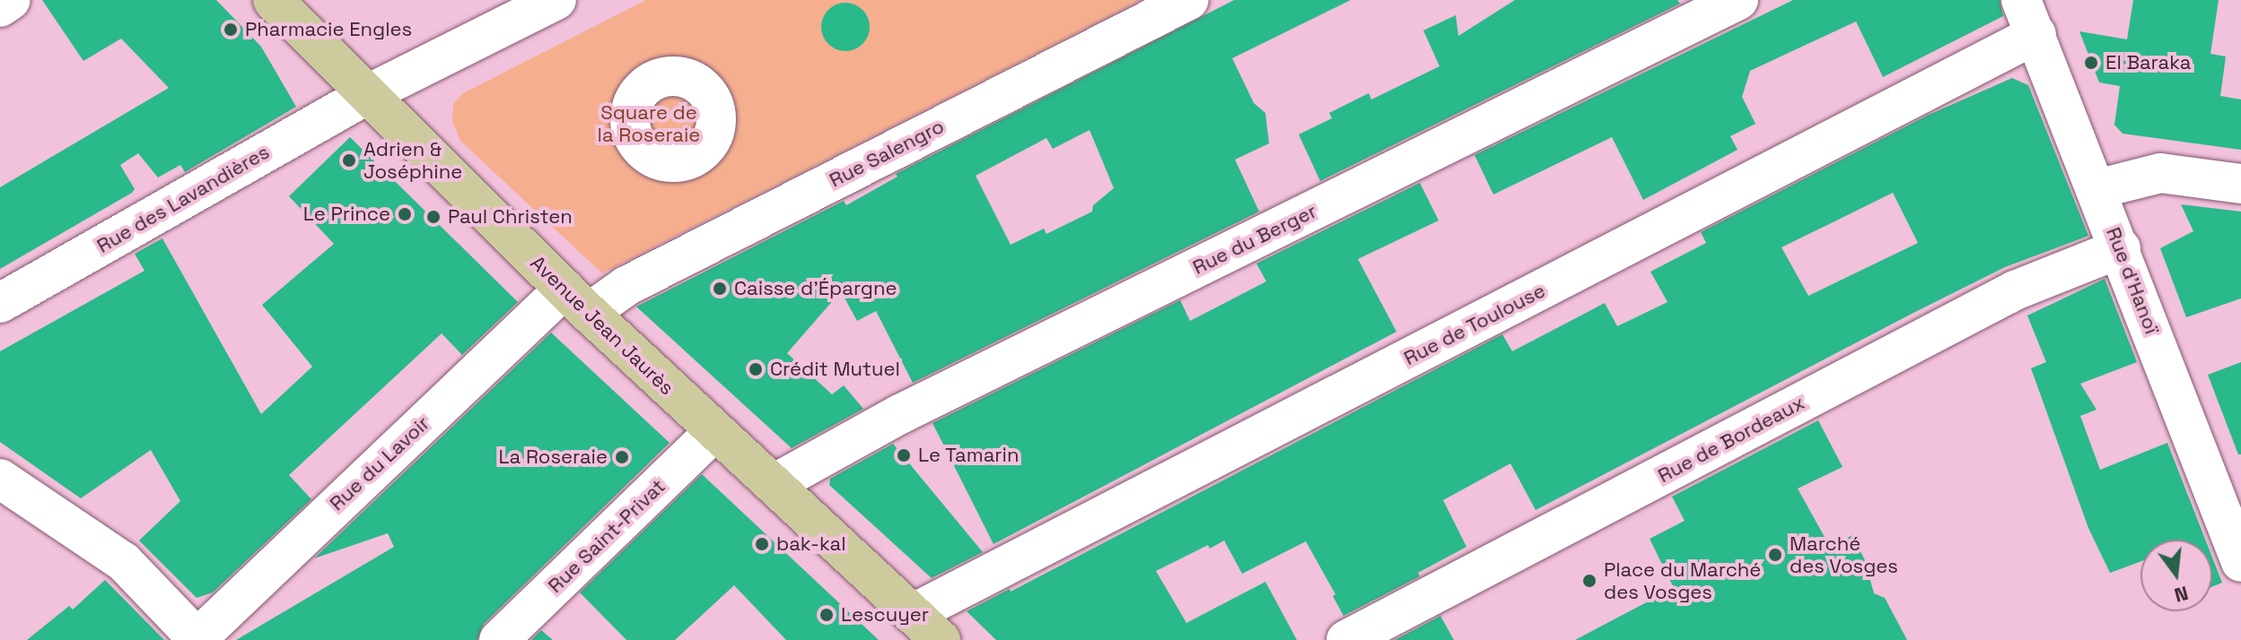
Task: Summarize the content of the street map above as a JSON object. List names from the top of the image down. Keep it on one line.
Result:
{"streets":{"main road":["Avenue Jean Jaurès"],"street":["Rue Salengro","Rue des Lavandières","Rue du Berger","Rue d'Hanoï","Rue de Toulouse","Rue de Bordeaux","Rue du Lavoir","Rue Saint-Privat"]},"crossings":[["Rue Salengro","Avenue Jean Jaurès"],["Rue Salengro","Rue du Lavoir"],["Rue des Lavandières","Avenue Jean Jaurès"],["Rue du Berger","Avenue Jean Jaurès"],["Rue d'Hanoï","Rue de Toulouse"],["Rue d'Hanoï","Rue de Bordeaux"],["Rue de Toulouse","Avenue Jean Jaurès"],["Avenue Jean Jaurès","Rue du Lavoir"],["Avenue Jean Jaurès","Rue Saint-Privat"]],"parks":["Square de la Roseraie"],"places":["Pharmacie Engles","El Baraka","Adrien & Joséphine","Le Prince","Paul Christen","Caisse d'Épargne","Crédit Mutuel","Le Tamarin","La Roseraie","bak-kal","Marché des Vosges","Place du Marché des Vosges","Lescuyer"],"north":"bottom"}
